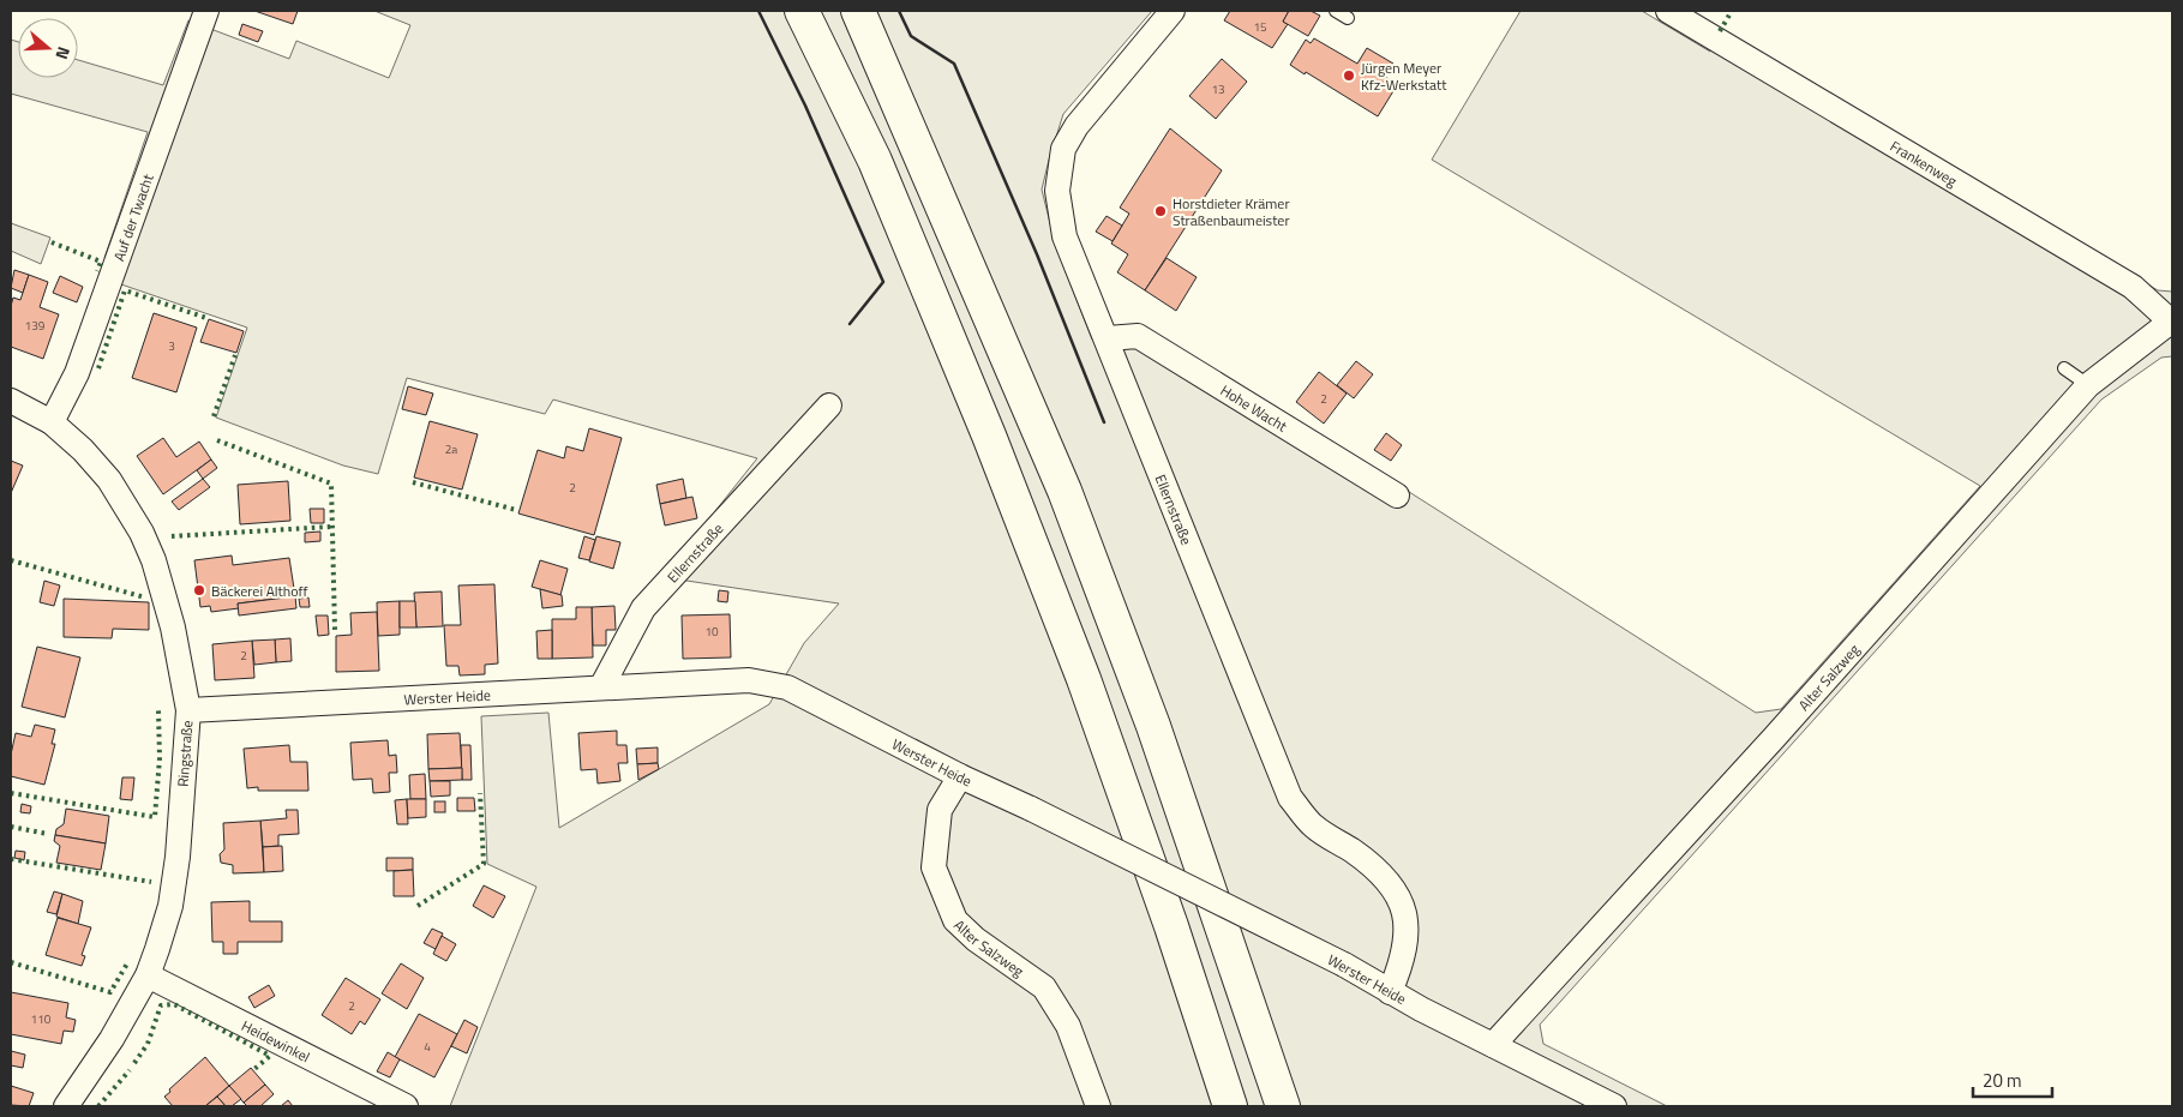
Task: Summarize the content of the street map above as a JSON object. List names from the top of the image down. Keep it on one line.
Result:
{"streets":{"street":["Frankenweg","Auf der Twacht","Hohe Wacht","Ellernstraße","Alter Salzweg","Werster Heide","Ringstraße","Heidewinkel"]},"crossings":[["Frankenweg","Alter Salzweg"],["Auf der Twacht","Ringstraße"],["Hohe Wacht","Ellernstraße"],["Ellernstraße","Werster Heide"],["Alter Salzweg","Werster Heide"],["Werster Heide","Ringstraße"],["Ringstraße","Heidewinkel"]],"places":["Jürgen Meyer Kfz-Werkstatt","Horstdieter Krämer Straßenbaumeister","Bäckerei Althoff"],"house_numbers":["15","13","139","3","2","2a","2","10","2","2","110","4"],"scale_bar":"20 m","north":"right"}
